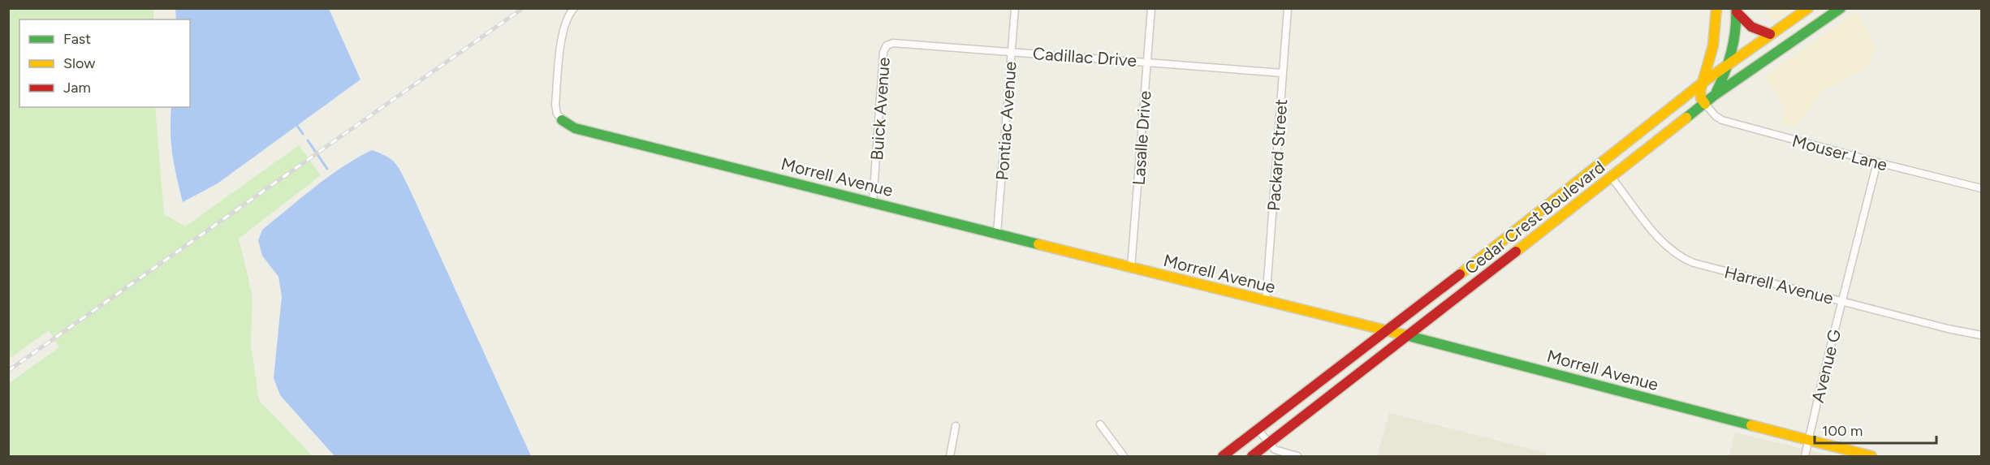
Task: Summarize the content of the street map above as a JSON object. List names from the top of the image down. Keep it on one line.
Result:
{"streets":{"street":["Cadillac Drive","Buick Avenue","Pontiac Avenue","Lasalle Drive","Mouser Lane","Packard Street","Morrell Avenue","Cedar Crest Boulevard","Harrell Avenue","Avenue G"]},"crossings":[["Cadillac Drive","Buick Avenue"],["Cadillac Drive","Pontiac Avenue"],["Cadillac Drive","Lasalle Drive"],["Cadillac Drive","Packard Street"],["Buick Avenue","Morrell Avenue"],["Pontiac Avenue","Morrell Avenue"],["Lasalle Drive","Morrell Avenue"],["Mouser Lane","Cedar Crest Boulevard"],["Mouser Lane","Avenue G"],["Packard Street","Morrell Avenue"],["Morrell Avenue","Cedar Crest Boulevard"],["Morrell Avenue","Avenue G"],["Cedar Crest Boulevard","Harrell Avenue"],["Harrell Avenue","Avenue G"]],"legend":["Fast","Slow","Jam"],"scale_bar":"100 m"}
